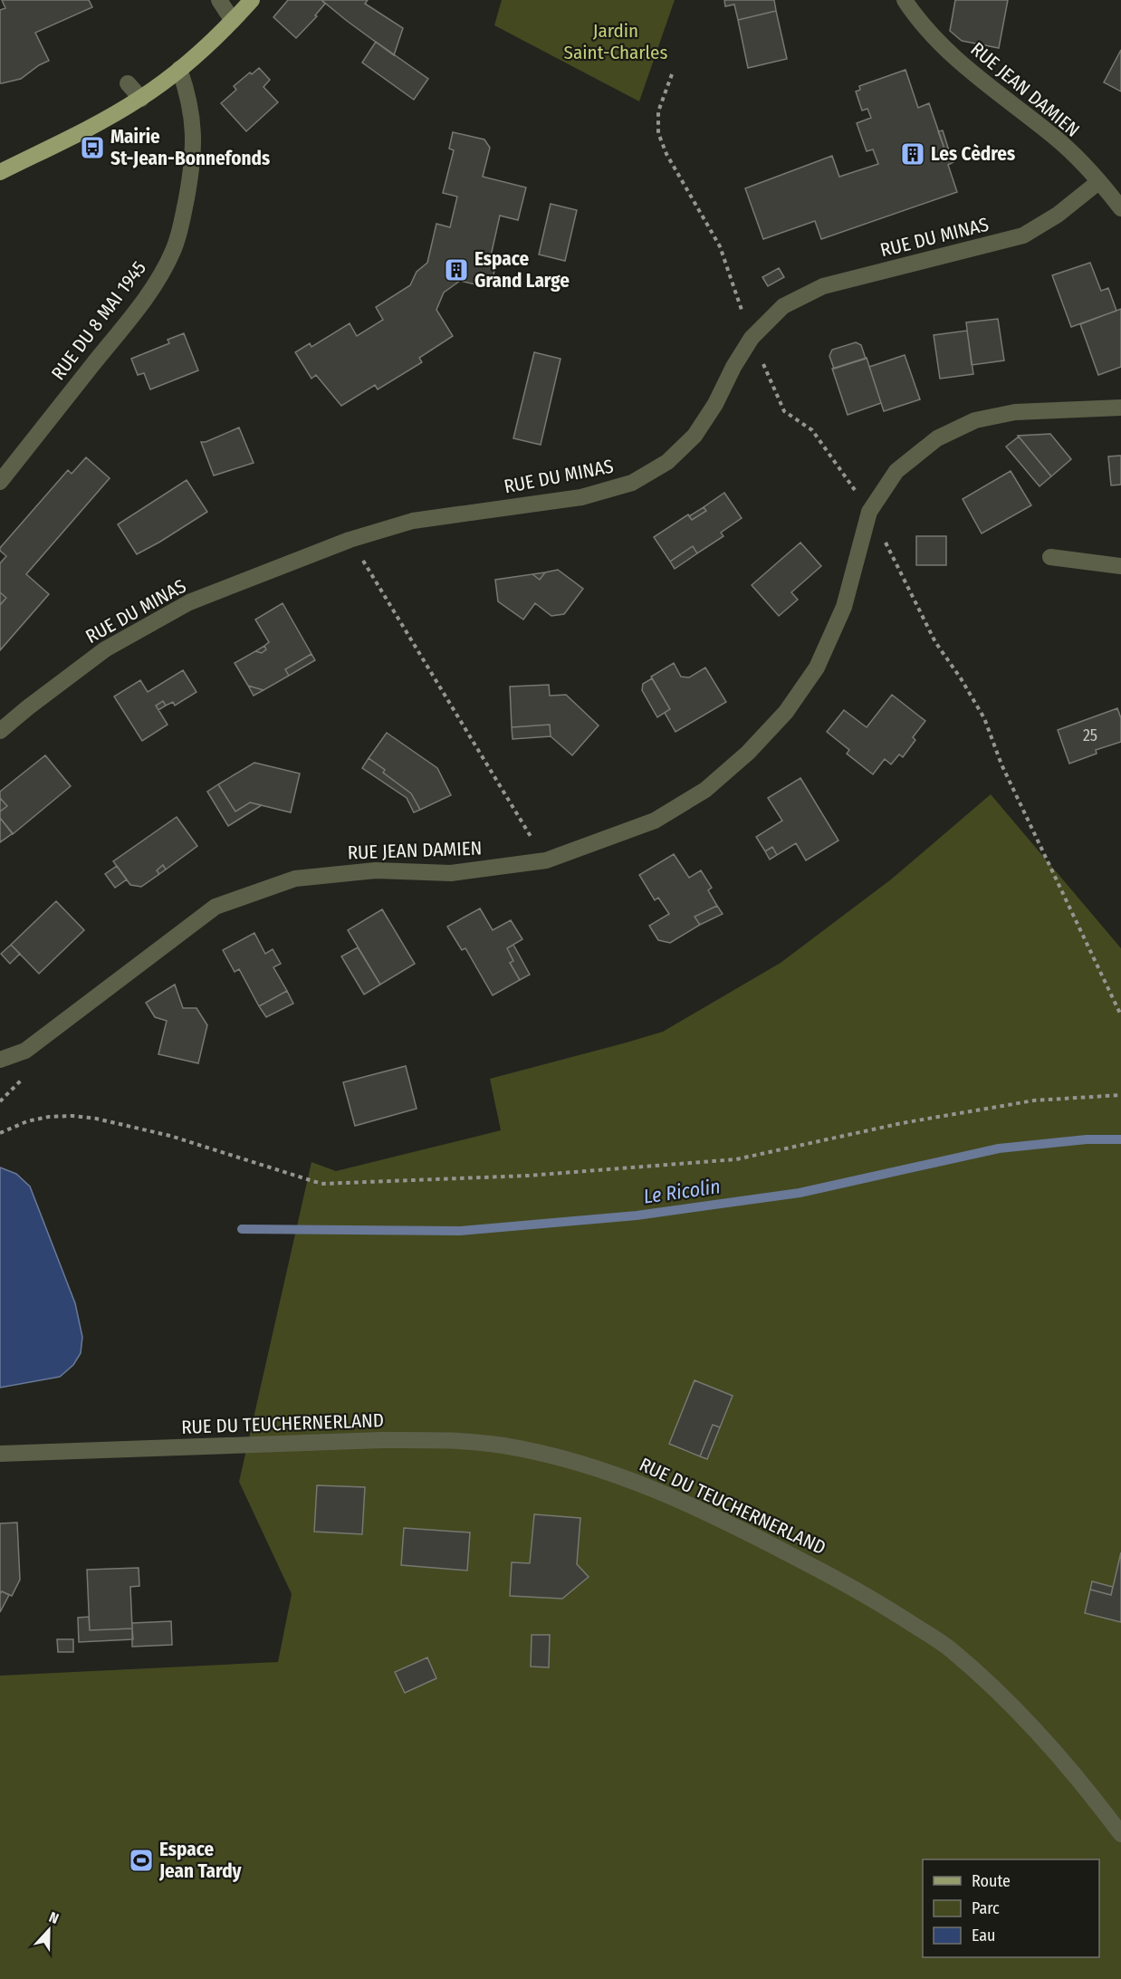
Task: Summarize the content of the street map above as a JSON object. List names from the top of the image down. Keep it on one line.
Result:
{"streets":{"street":["RUE JEAN DAMIEN","RUE DU MINAS","RUE DU 8 MAI 1945","RUE DU TEUCHERNERLAND"]},"crossings":[["RUE JEAN DAMIEN","RUE DU MINAS"]],"water":["Le Ricolin"],"parks":["Jardin Saint-Charles"],"places":{"bus stop":["Mairie St-Jean-Bonnefonds"],"building":["Les Cèdres","Espace Grand Large"],"sports":["Espace Jean Tardy"]},"house_numbers":["25"],"legend":["Route","Parc","Eau"],"north":"top"}
